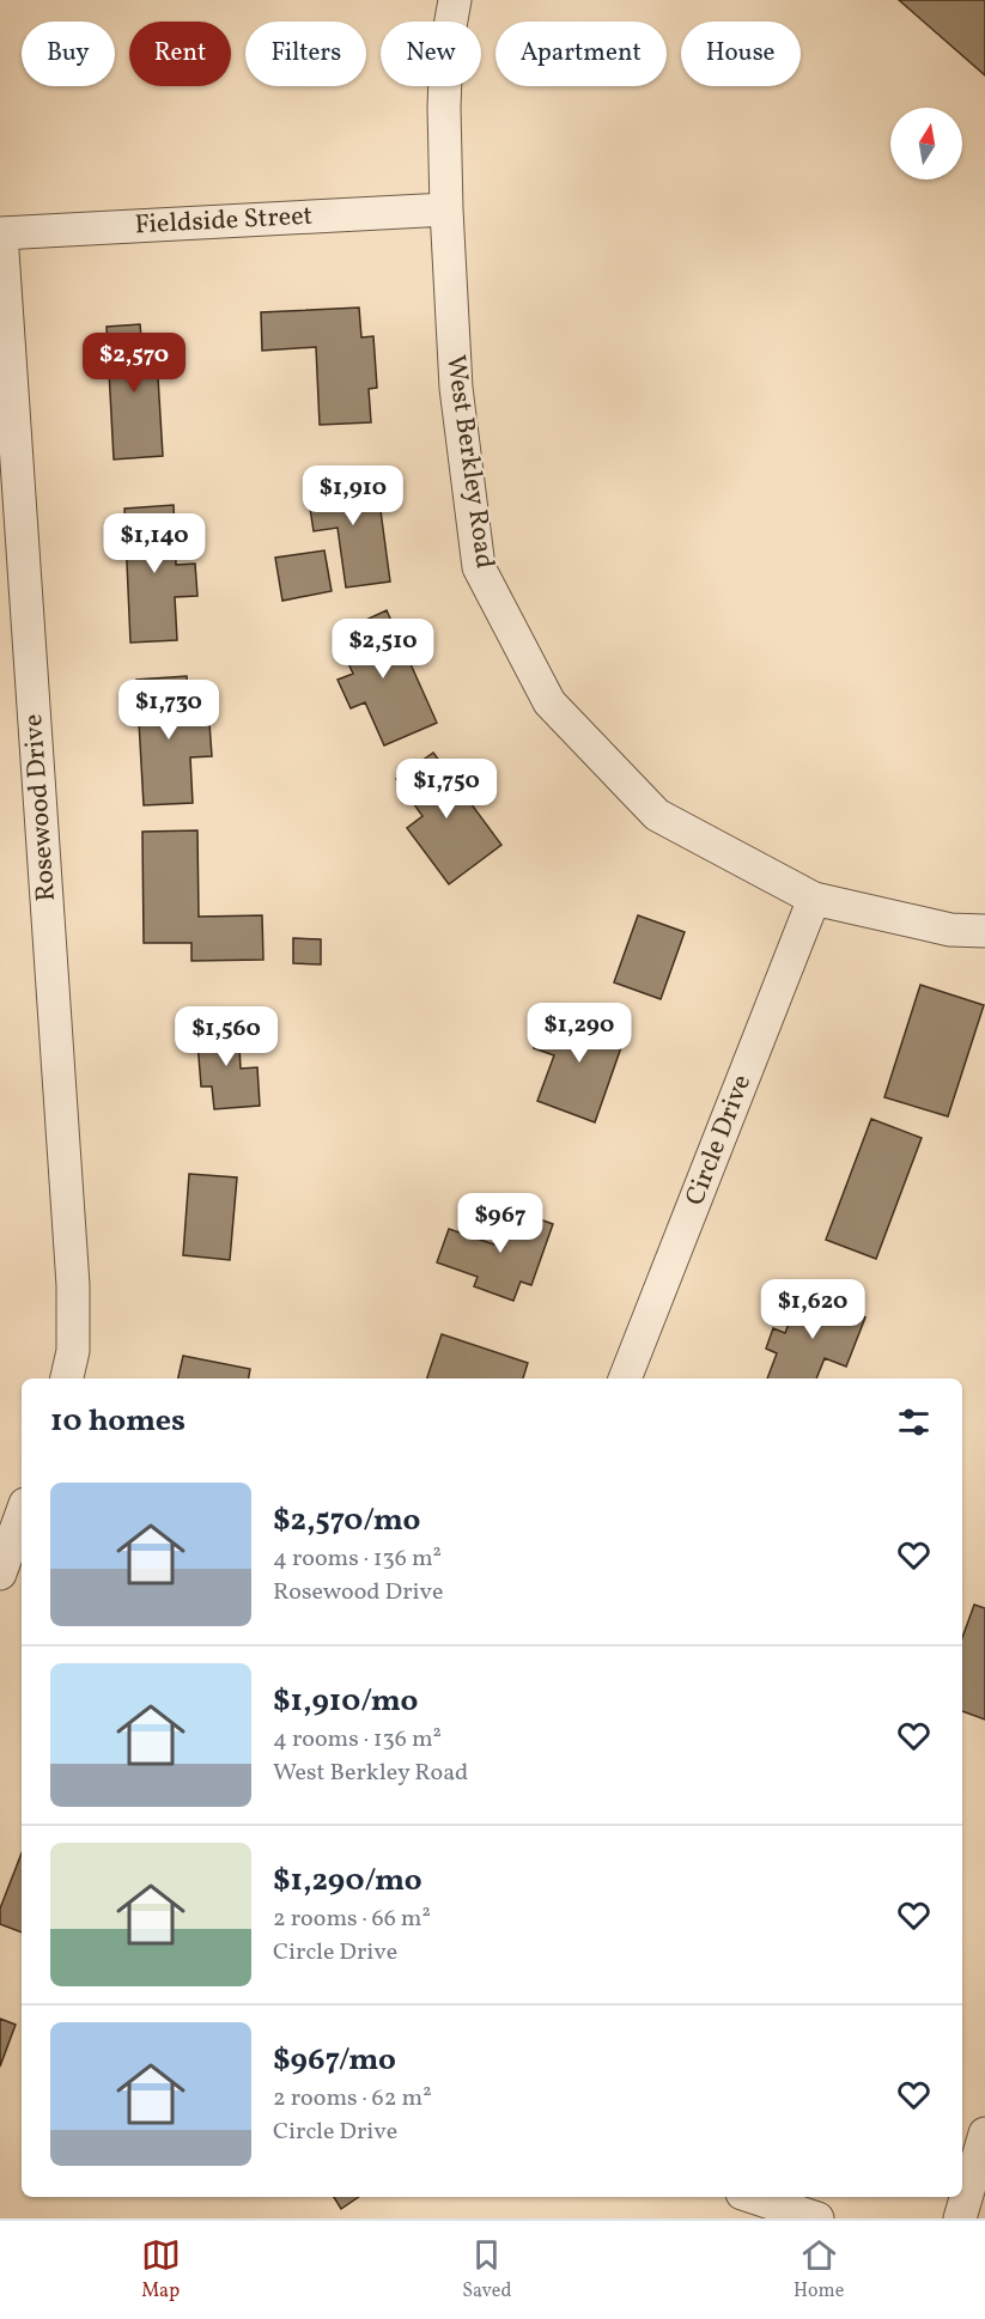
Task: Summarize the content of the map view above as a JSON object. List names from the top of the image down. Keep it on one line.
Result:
{"streets":{"street":["Fieldside Street","West Berkley Road","Rosewood Drive","Circle Drive"]},"crossings":[["Fieldside Street","West Berkley Road"],["Fieldside Street","Rosewood Drive"],["West Berkley Road","Circle Drive"]],"north":"top","page":{"chip":["Buy","Rent","Filters","New","Apartment","House"],"price":["$2,570","$1,910","$1,140","$2,510","$1,730","$1,750","$1,290","$1,560","$967","$1,620"],"heading":"10 homes","list":[{"name":"$2,570/mo","note":"4 rooms · 136 m² · Rosewood Drive"},{"name":"$1,910/mo","note":"4 rooms · 136 m² · West Berkley Road"},{"name":"$1,290/mo","note":"2 rooms · 66 m² · Circle Drive"},{"name":"$967/mo","note":"2 rooms · 62 m² · Circle Drive"}],"tabs":["Map","Saved","Home"]}}
